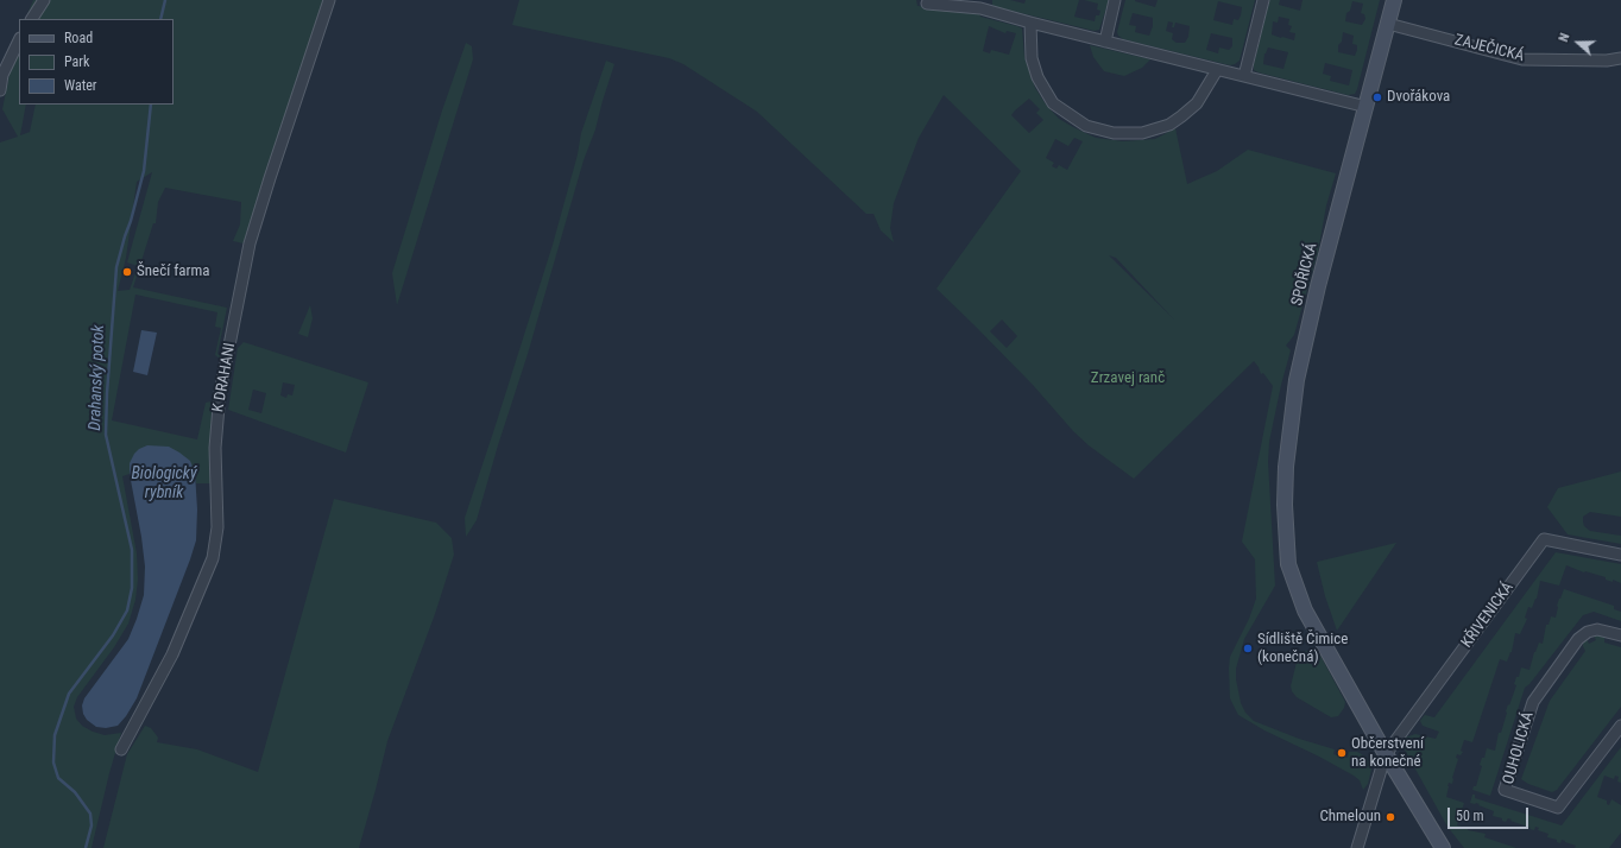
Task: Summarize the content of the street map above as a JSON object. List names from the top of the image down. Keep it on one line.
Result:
{"streets":{"street":["ZAJEČICKÁ","SPOŘICKÁ","K DRAHANI","KŘIVENICKÁ","OUHOLICKÁ"]},"crossings":[["ZAJEČICKÁ","SPOŘICKÁ"],["SPOŘICKÁ","KŘIVENICKÁ"]],"water":["Drahanský potok","Biologický rybník"],"parks":["Zrzavej ranč"],"places":["Dvořákova","Šnečí farma","Sídliště Čimice (konečná)","Občerstvení na konečné","Chmeloun"],"legend":["Road","Park","Water"],"scale_bar":"50 m","north":"left"}
